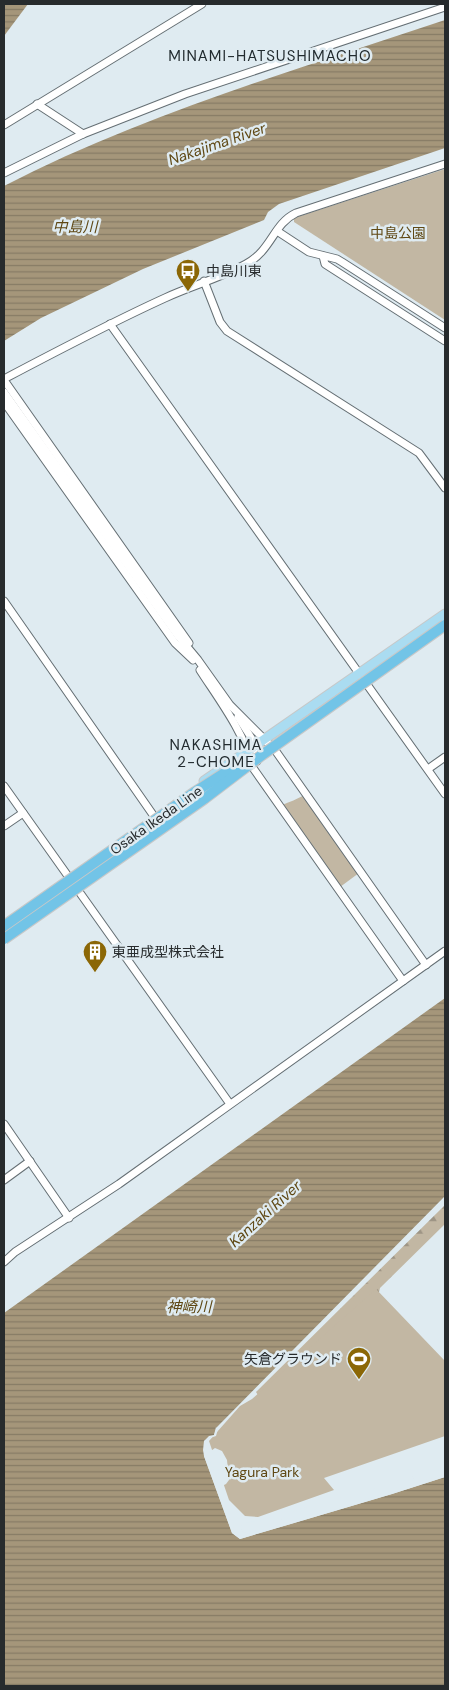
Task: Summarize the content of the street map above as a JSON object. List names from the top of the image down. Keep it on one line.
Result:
{"streets":{"main road":["Osaka Ikeda Line"]},"districts":["MINAMI-HATSUSHIMACHO","NAKASHIMA 2-CHOME"],"water":["Nakajima River","中島川","Kanzaki River","神崎川"],"parks":["中島公園","Yagura Park"],"places":{"bus stop":["中島川東"],"building":["東亜成型株式会社"],"sports":["矢倉グラウンド"]}}
